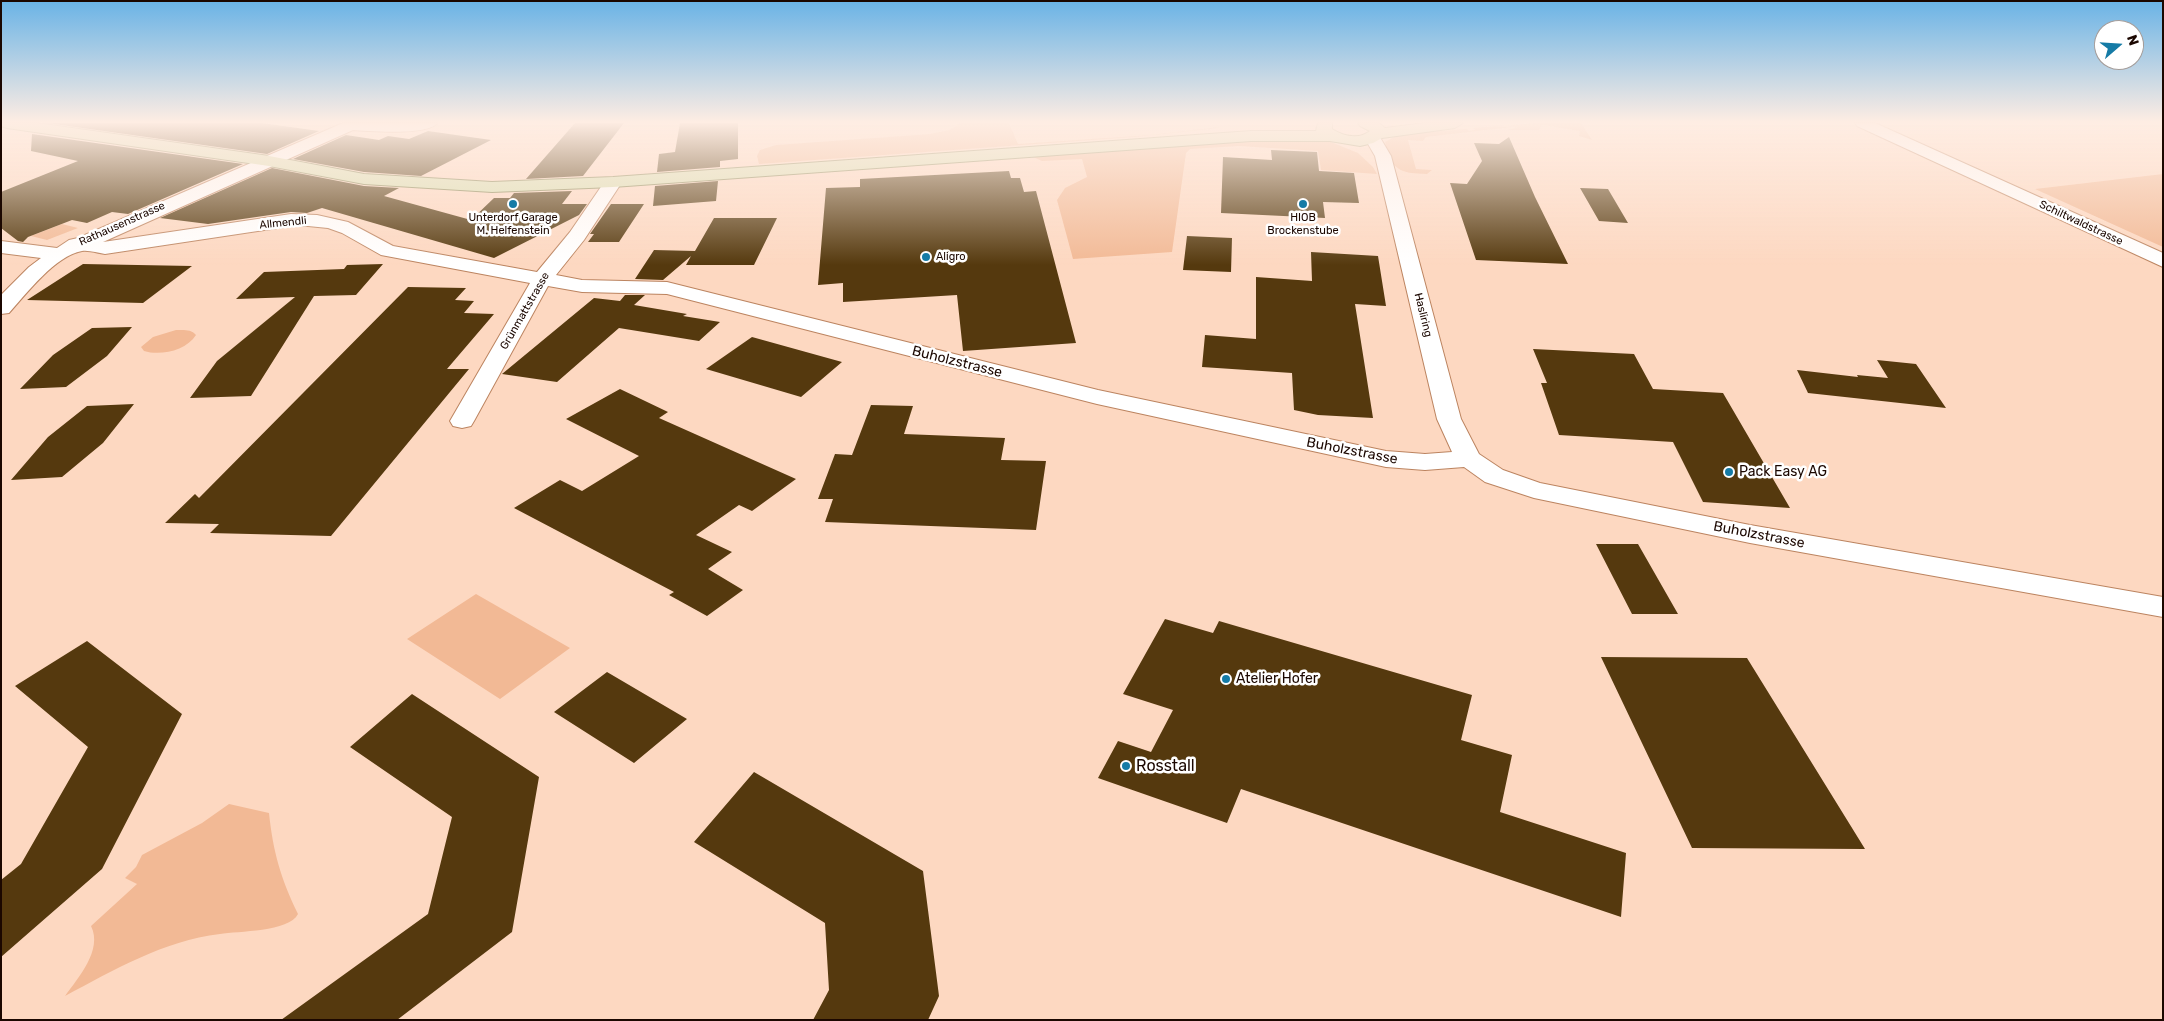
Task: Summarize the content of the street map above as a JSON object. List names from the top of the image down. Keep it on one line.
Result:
{"streets":{"street":["Allmendli","Schiltwaldstrasse","Rathausenstrasse","Grünmattstrasse","Hasliring","Buholzstrasse"]},"crossings":[["Allmendli","Rathausenstrasse"],["Allmendli","Grünmattstrasse"],["Allmendli","Buholzstrasse"],["Grünmattstrasse","Buholzstrasse"],["Hasliring","Buholzstrasse"]],"places":["Unterdorf Garage M. Helfenstein","HIOB Brockenstube","Aligro","Pack Easy AG","Atelier Hofer","Rosstall"],"north":"right"}
